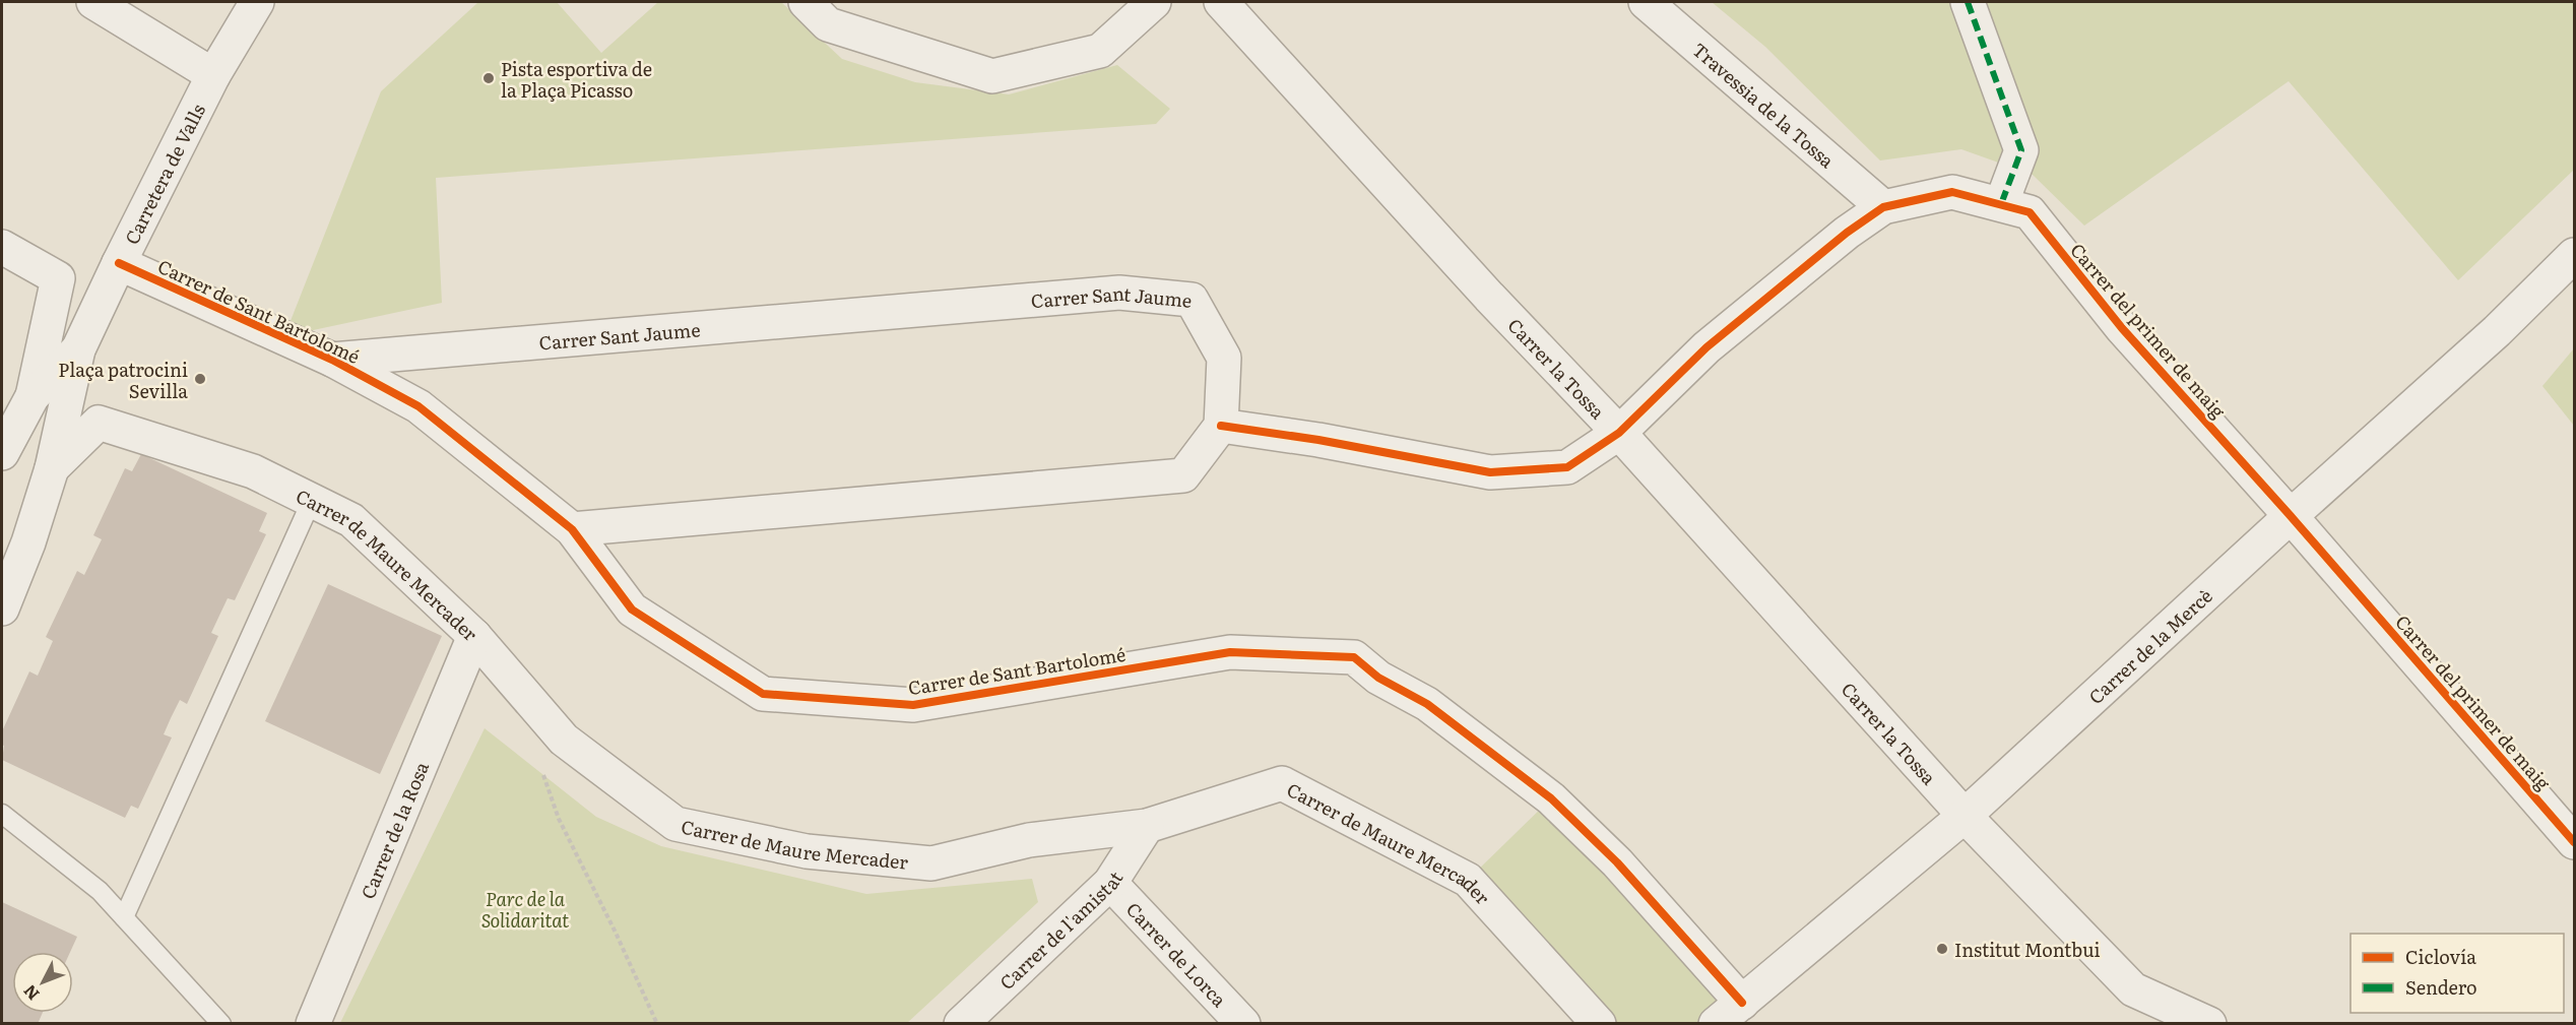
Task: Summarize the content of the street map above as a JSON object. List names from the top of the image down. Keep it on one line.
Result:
{"streets":{"street":["Travessia de la Tossa","Carretera de Valls","Carrer Sant Jaume","Carrer de Sant Bartolomé","Carrer del primer de maig","Carrer la Tossa","Carrer de Maure Mercader","Carrer de la Mercè","Carrer de la Rosa","Carrer de l'amistat","Carrer de Lorca"]},"crossings":[["Travessia de la Tossa","Carrer del primer de maig"],["Carretera de Valls","Carrer de Sant Bartolomé"],["Carretera de Valls","Carrer de Maure Mercader"],["Carrer Sant Jaume","Carrer de Sant Bartolomé"],["Carrer Sant Jaume","Carrer del primer de maig"],["Carrer de Sant Bartolomé","Carrer de la Mercè"],["Carrer del primer de maig","Carrer la Tossa"],["Carrer del primer de maig","Carrer de la Mercè"],["Carrer la Tossa","Carrer de la Mercè"],["Carrer de Maure Mercader","Carrer de la Rosa"],["Carrer de Maure Mercader","Carrer de l'amistat"],["Carrer de l'amistat","Carrer de Lorca"]],"parks":["Parc de la Solidaritat"],"places":["Pista esportiva de la Plaça Picasso","Plaça patrocini Sevilla","Institut Montbui"],"legend":["Ciclovía","Sendero"],"north":"bottom left"}
